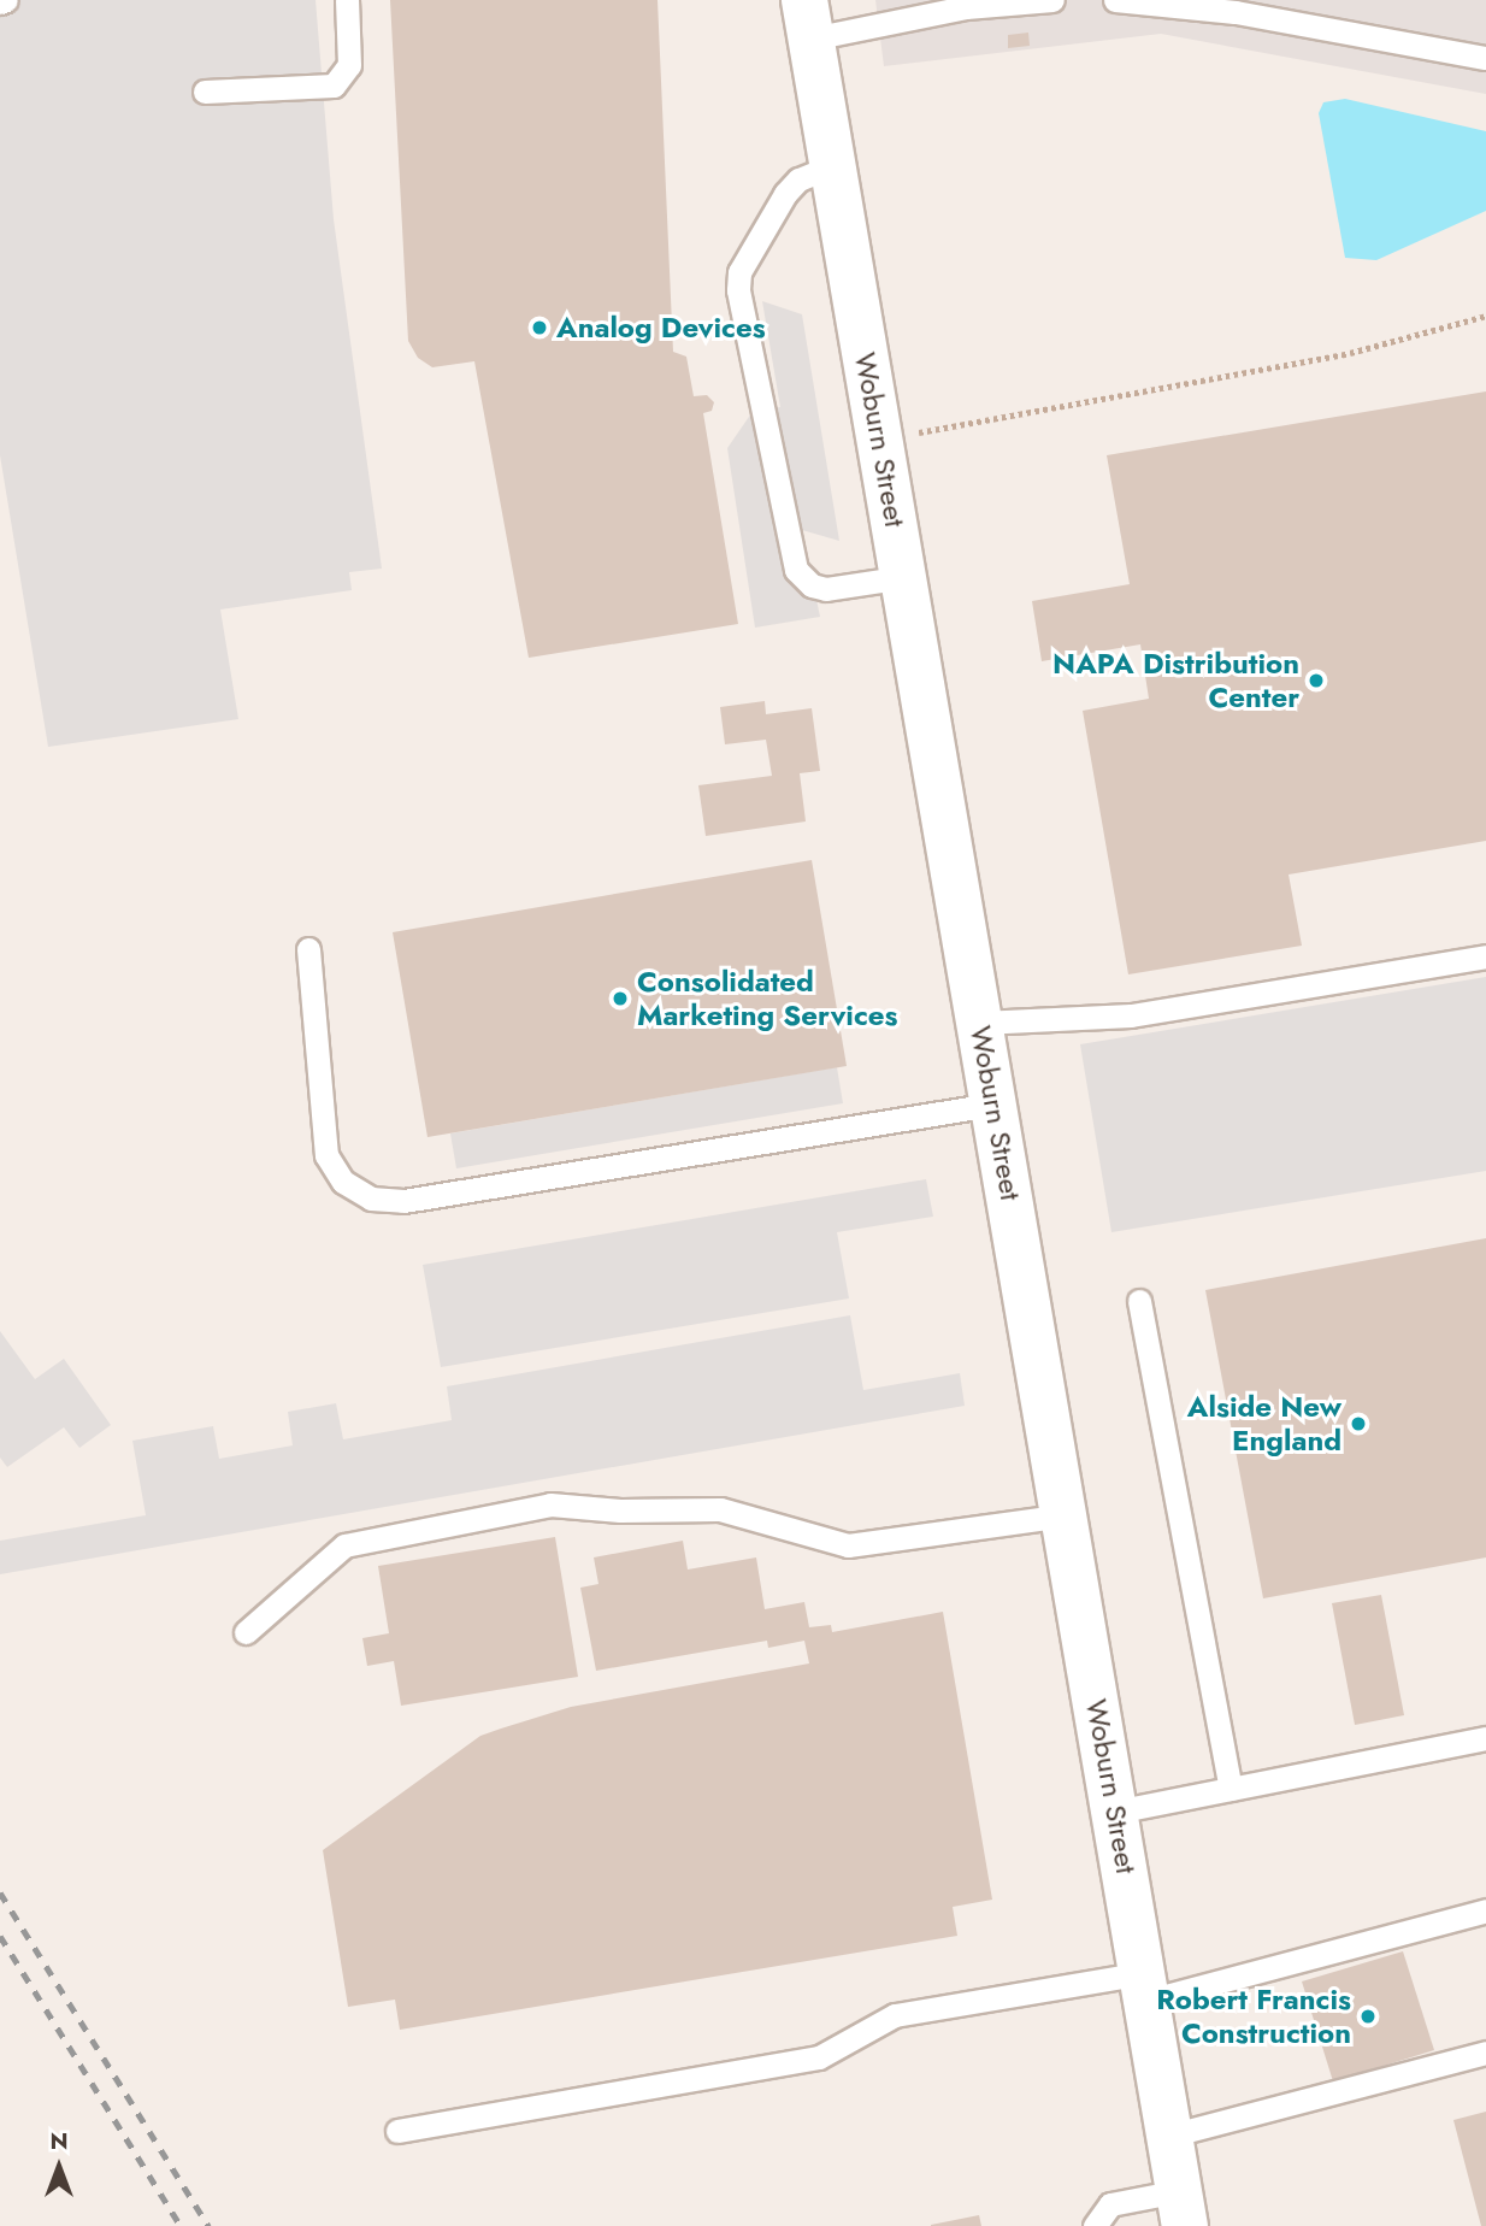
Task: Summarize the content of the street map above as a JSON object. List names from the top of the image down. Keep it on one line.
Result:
{"streets":{"street":["Woburn Street"]},"places":["Analog Devices","NAPA Distribution Center","Consolidated Marketing Services","Alside New England","Robert Francis Construction"],"north":"top"}
